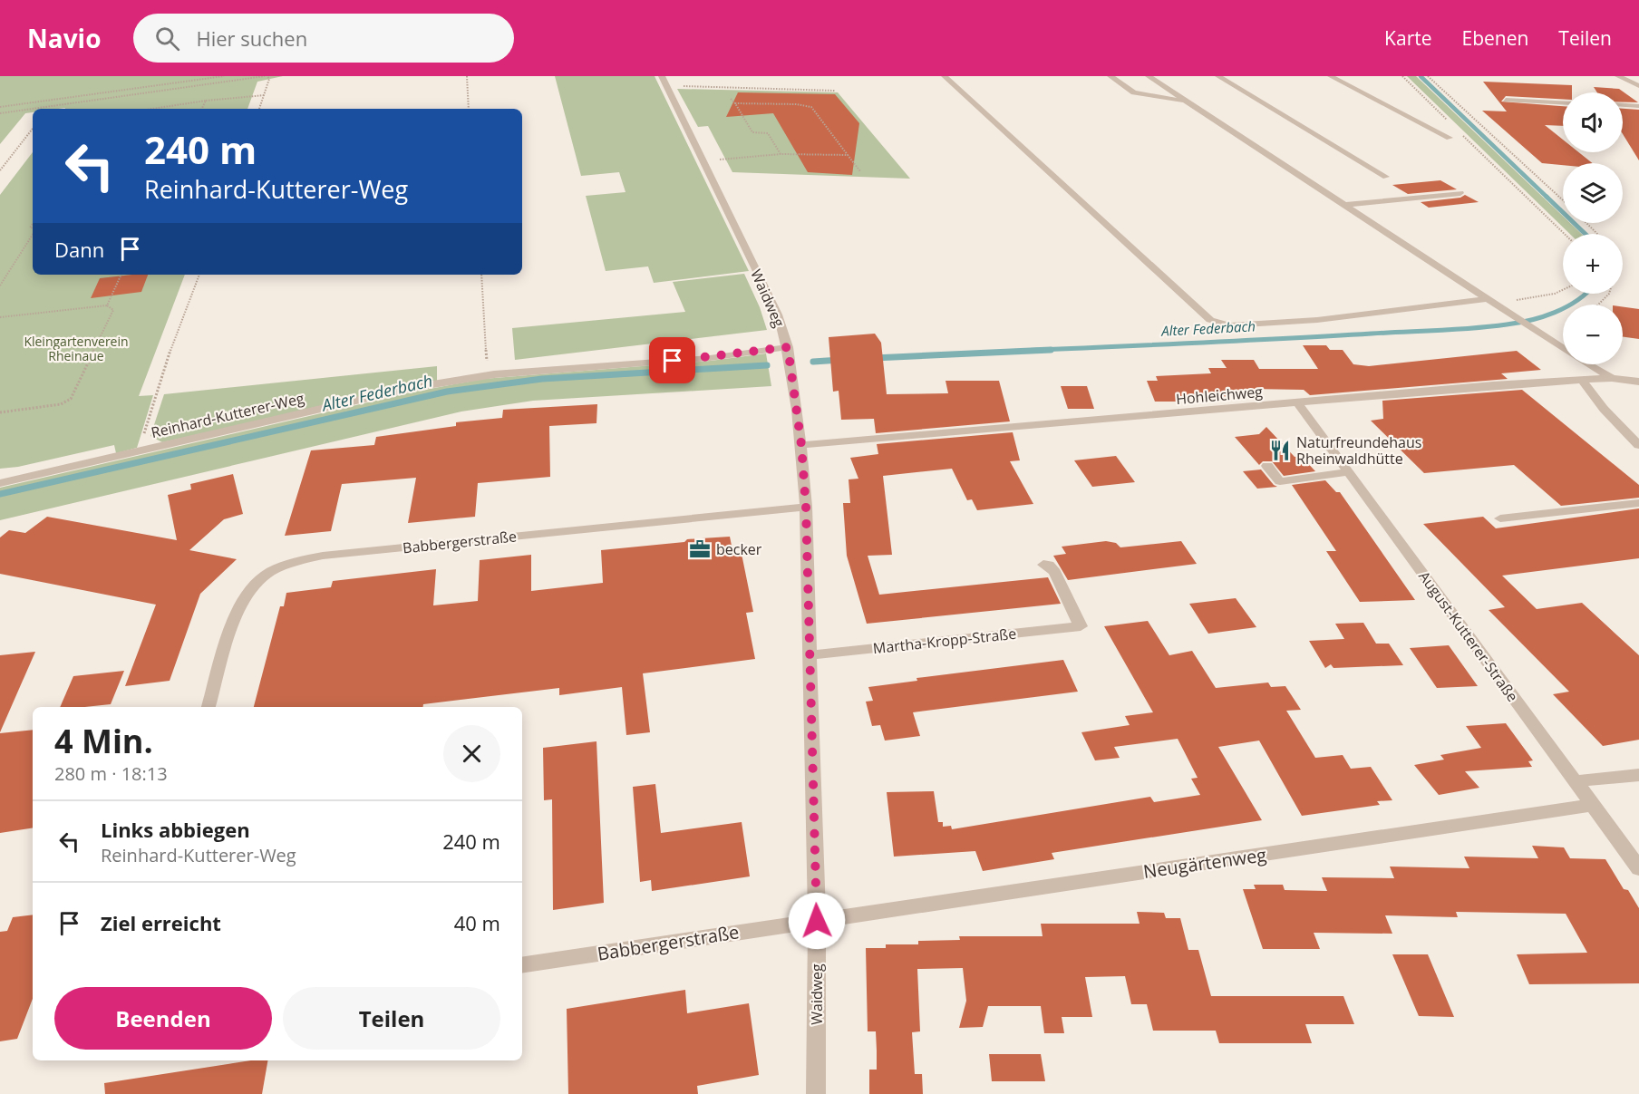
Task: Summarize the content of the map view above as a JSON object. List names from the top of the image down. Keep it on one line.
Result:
{"streets":{"street":["Waidweg","Hohleichweg","Reinhard-Kutterer-Weg","Babbergerstraße","August-Kutterer-Straße","Martha-Kropp-Straße","Neugärtenweg"]},"crossings":[["Waidweg","Hohleichweg"],["Waidweg","Reinhard-Kutterer-Weg"],["Waidweg","Babbergerstraße"],["Waidweg","Martha-Kropp-Straße"],["Waidweg","Neugärtenweg"],["Hohleichweg","August-Kutterer-Straße"],["Babbergerstraße","Neugärtenweg"],["August-Kutterer-Straße","Neugärtenweg"]],"water":["Alter Federbach"],"parks":["Kleingartenverein Rheinaue"],"places":{"restaurant":["Naturfreundehaus Rheinwaldhütte"],"office":["becker"]},"page":{"header":"Navio","search":"Hier suchen","nav":["Karte","Ebenen","Teilen"],"map_buttons":["+","−"],"turn":["240 m","Reinhard-Kutterer-Weg"],"then":"Dann","heading":["4 Min.","280 m · 18:13"],"list":[{"name":"Links abbiegen","note":"Reinhard-Kutterer-Weg","value":"240 m"},{"name":"Ziel erreicht","value":"40 m"}],"buttons":["Beenden","Teilen"]}}
